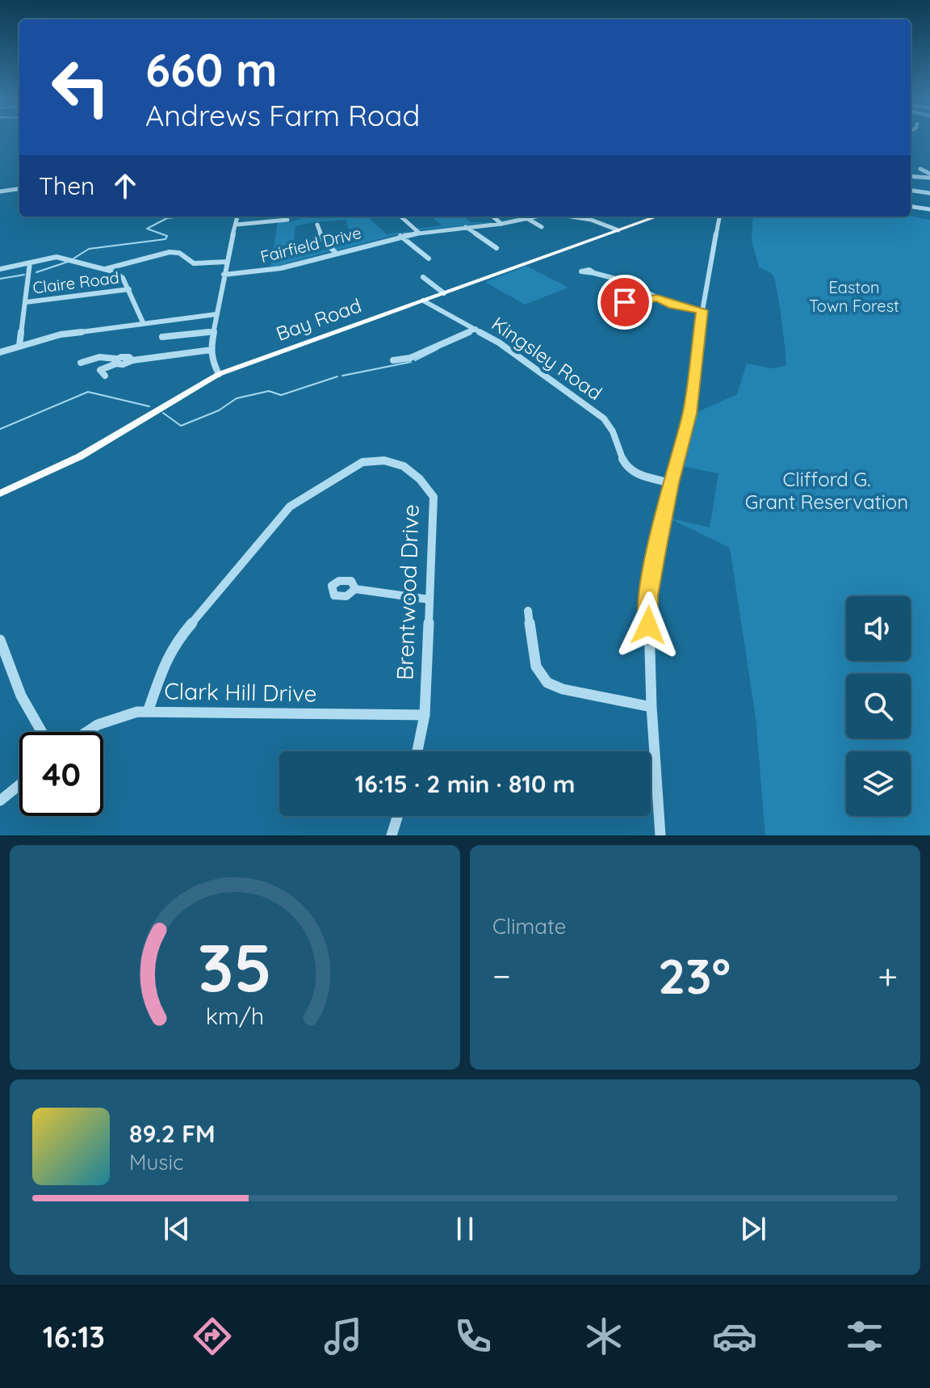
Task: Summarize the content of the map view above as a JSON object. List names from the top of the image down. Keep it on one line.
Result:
{"streets":{"main road":["Bay Road"],"street":["Fairfield Drive","Claire Road","Kingsley Road","Brentwood Drive","Clark Hill Drive"]},"crossings":[["Fairfield Drive","Bay Road"],["Bay Road","Kingsley Road"],["Brentwood Drive","Clark Hill Drive"]],"parks":["Easton Town Forest","Clifford G. Grant Reservation"],"page":{"turn":["660 m","Andrews Farm Road"],"then":"Then","limit":"40","trip":"16:15 · 2 min · 810 m","tile":"Climate","heat":["−","23°","+"],"song":["89.2 FM","Music"],"tabs":"16:13","gauge":["35","km/h"]}}
